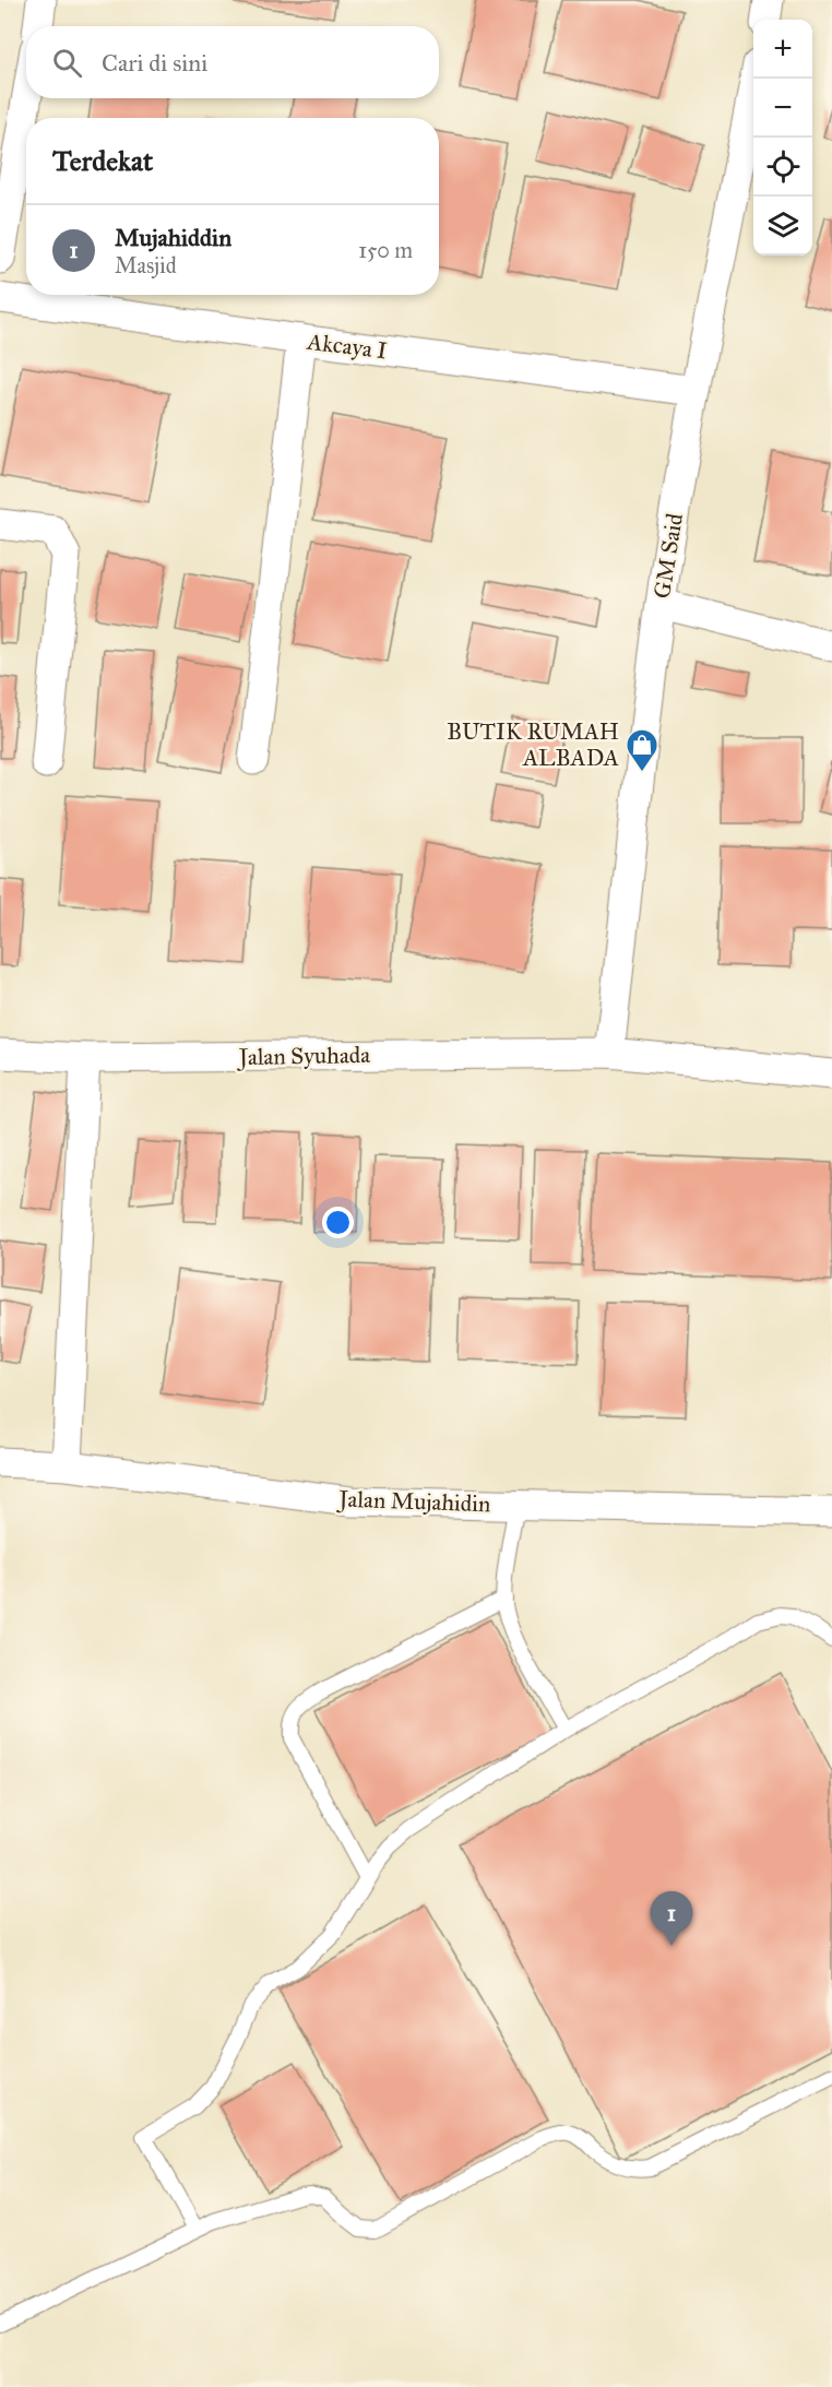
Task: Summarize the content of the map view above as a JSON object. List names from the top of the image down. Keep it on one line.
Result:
{"streets":{"street":["Akcaya I","GM Said","Jalan Syuhada","Jalan Mujahidin"]},"crossings":[["Akcaya I","GM Said"],["GM Said","Jalan Syuhada"]],"places":{"shop":["BUTIK RUMAH ALBADA"]},"page":{"map_buttons":["+","−"],"search":"Cari di sini","heading":"Terdekat","list":[{"mark":"1","name":"Mujahiddin","note":"Masjid","value":"150 m"}],"pins":"1"}}
